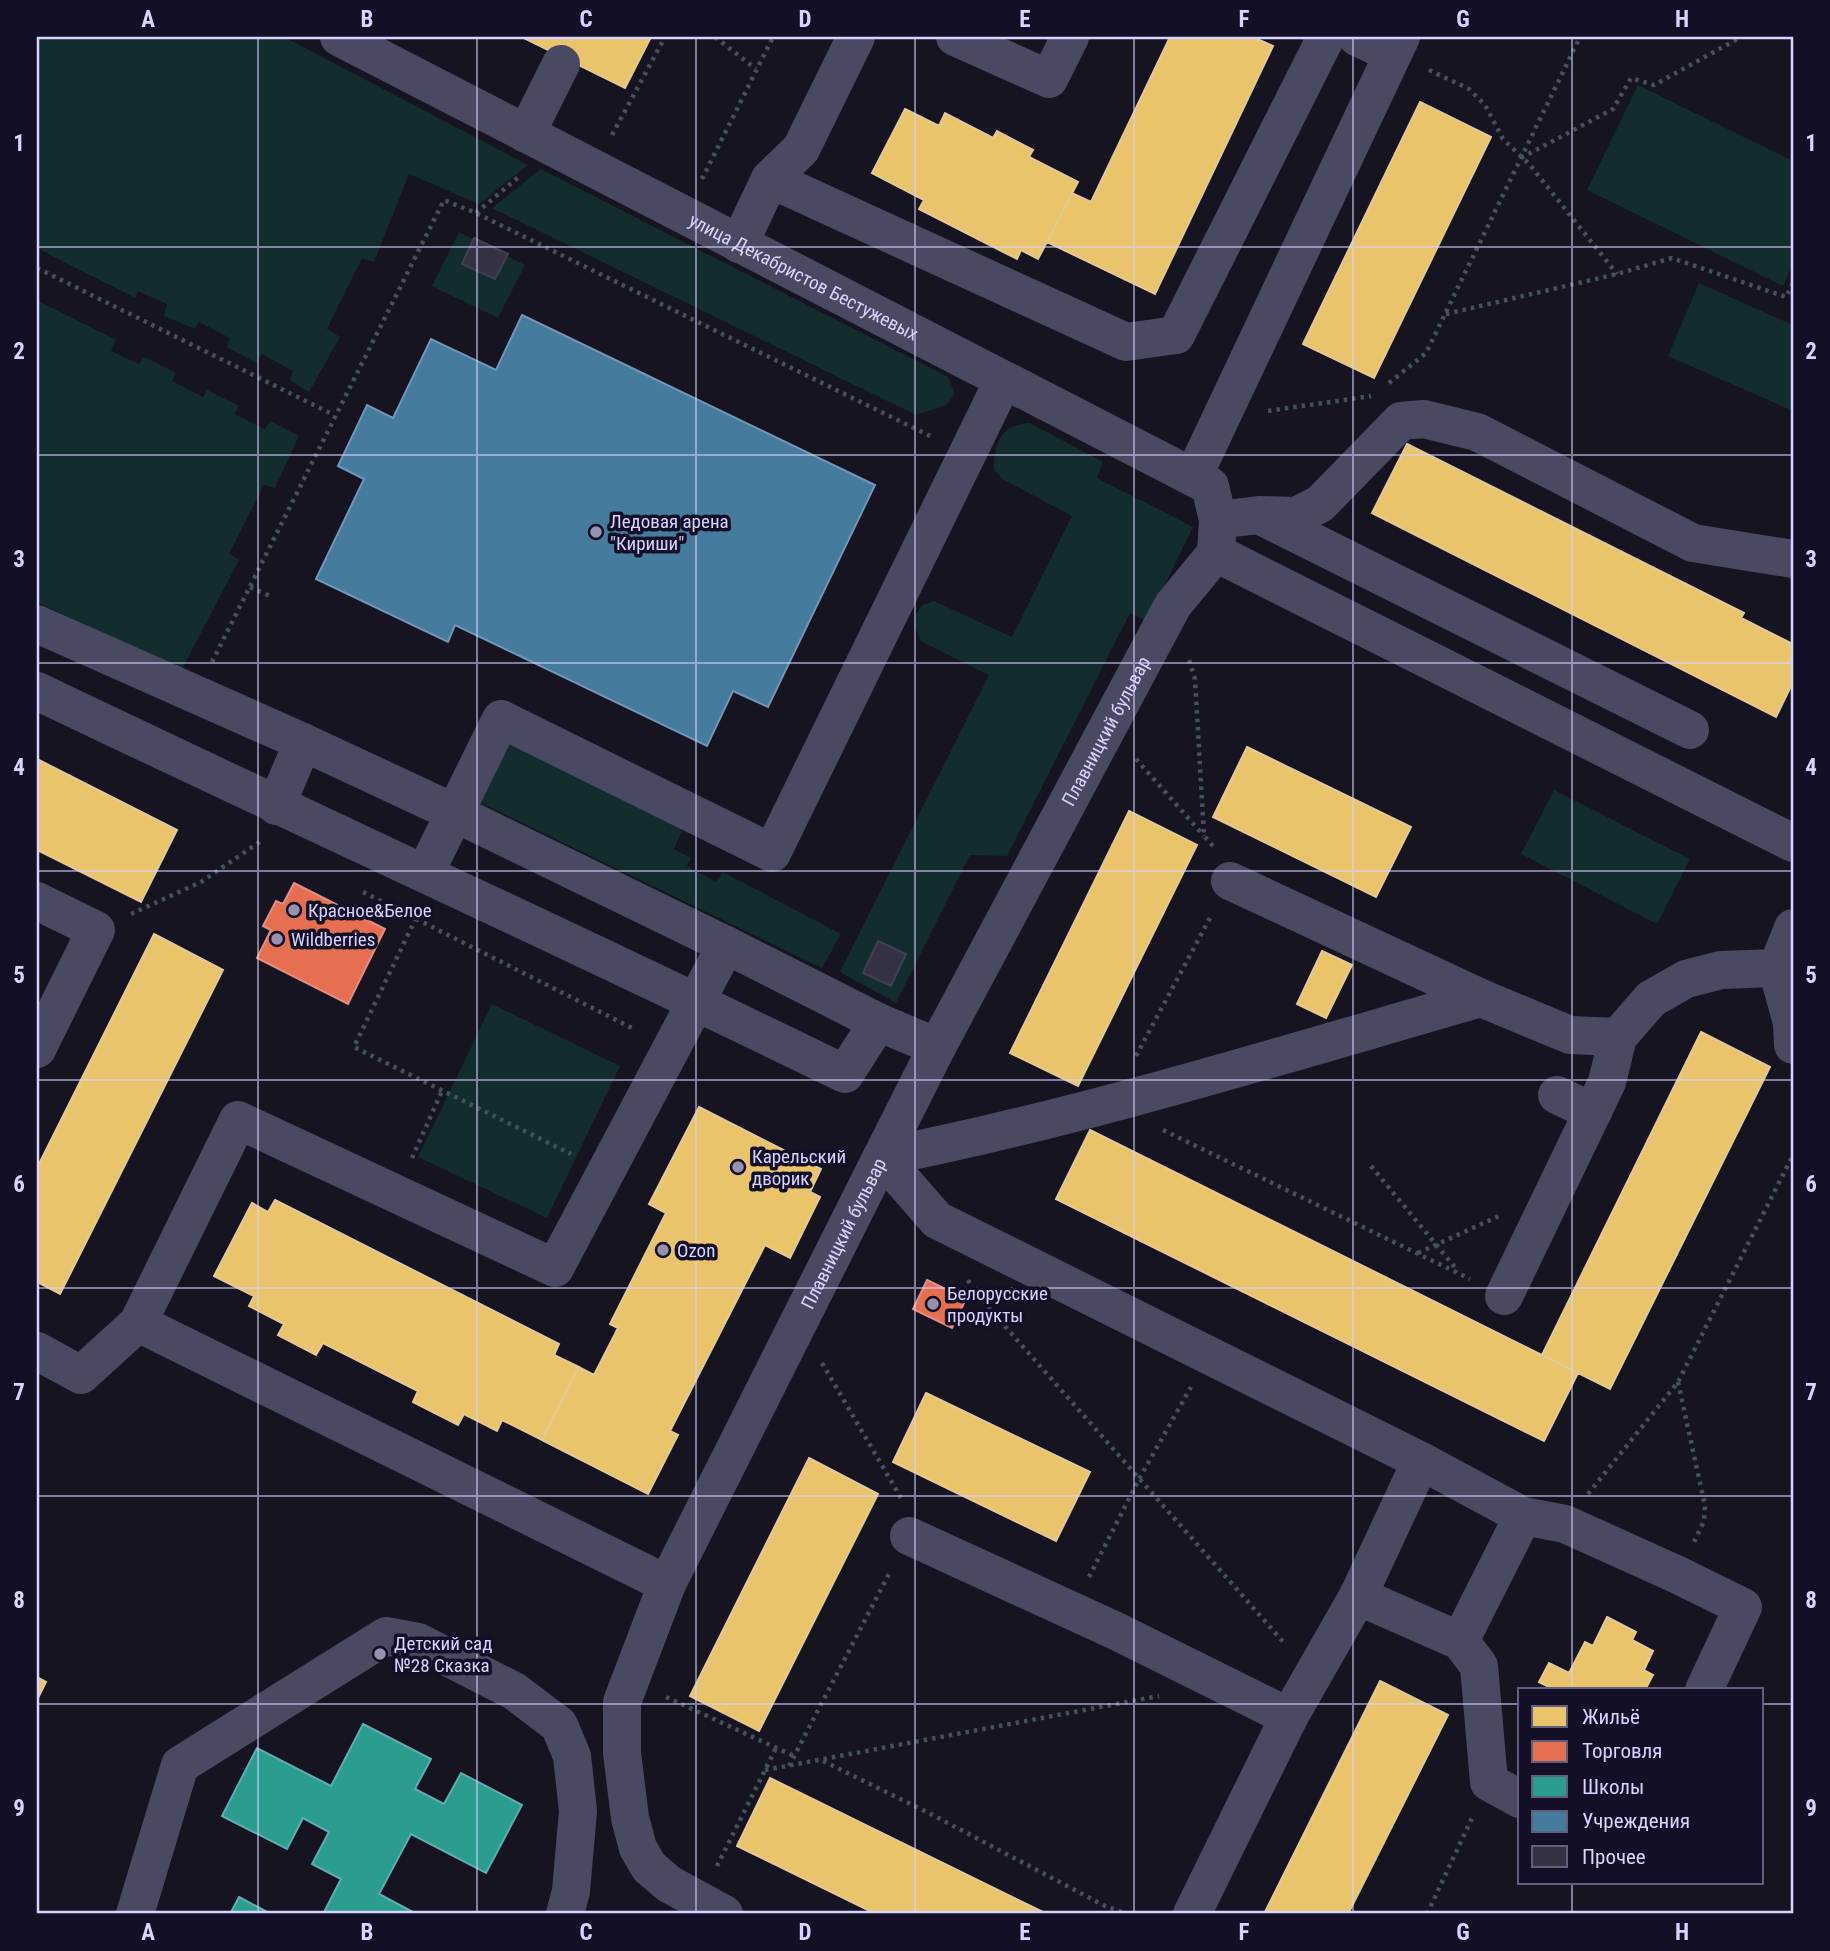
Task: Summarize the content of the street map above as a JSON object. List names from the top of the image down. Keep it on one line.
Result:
{"streets":{"street":["улица Декабристов Бестужевых","Плавницкий бульвар"]},"crossings":[["улица Декабристов Бестужевых","Плавницкий бульвар"]],"places":["Ледовая арена \"Кириши\"","Красное&Белое","Wildberries","Карельский дворик","Ozon","Белорусские продукты","Детский сад №28 Сказка"],"legend":["Жильё","Торговля","Школы","Учреждения","Прочее"],"grid":{"columns":["A","B","C","D","E","F","G","H"],"rows":["1","2","3","4","5","6","7","8","9"]}}
